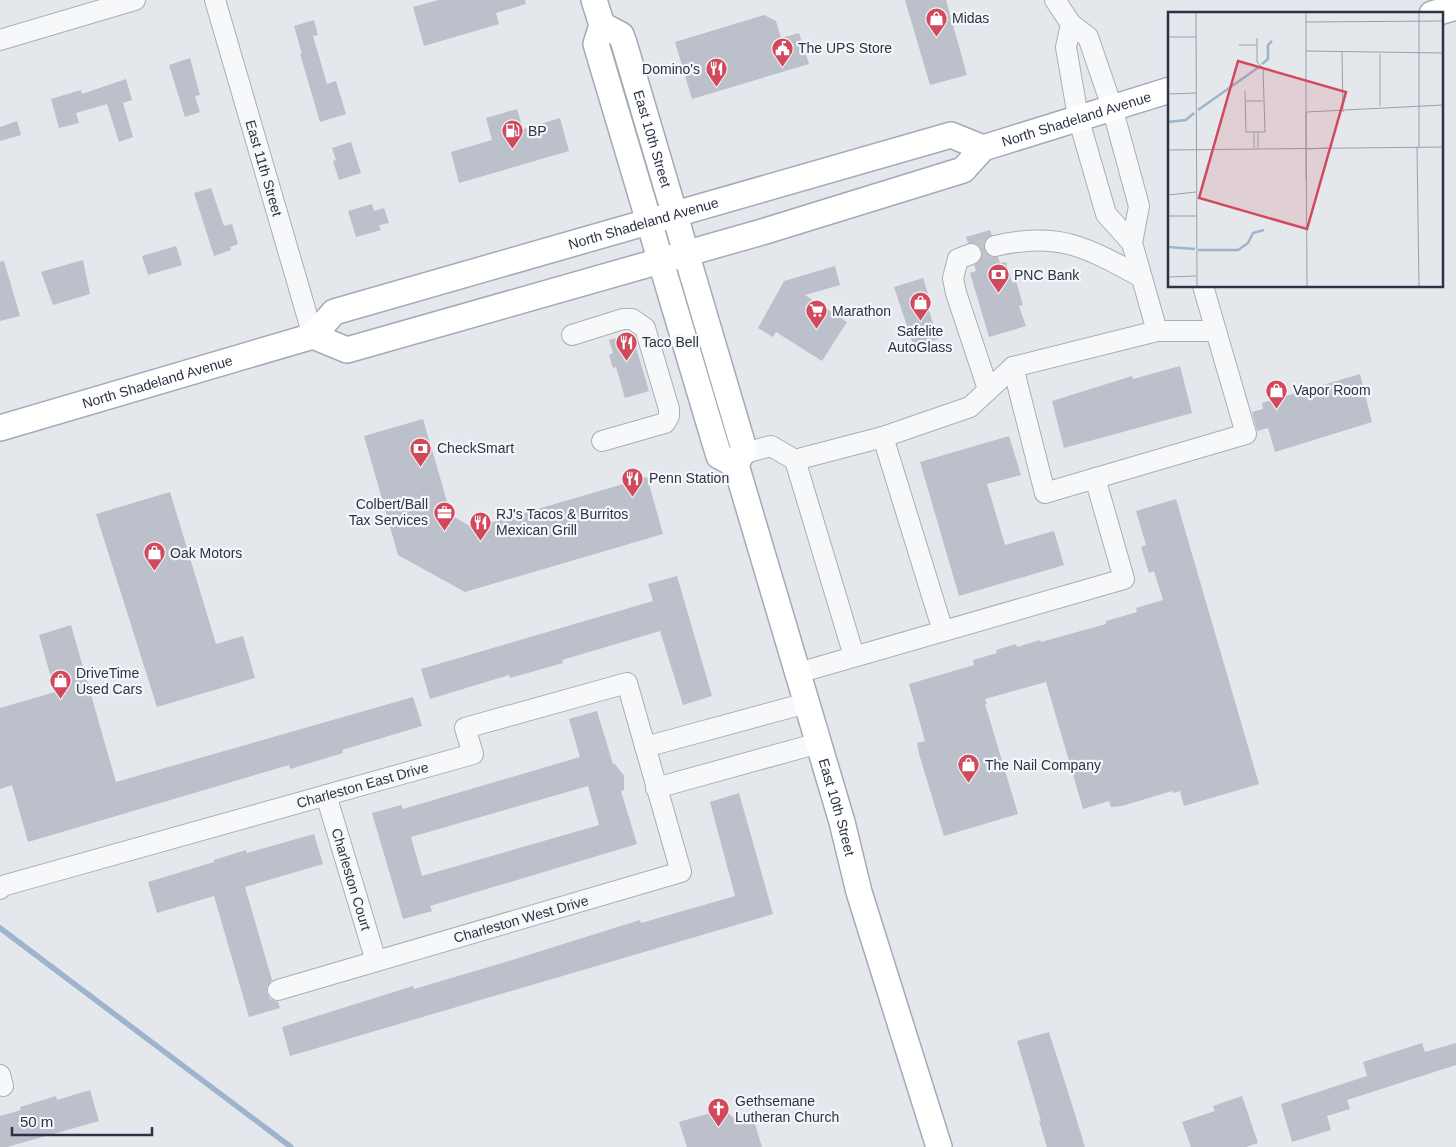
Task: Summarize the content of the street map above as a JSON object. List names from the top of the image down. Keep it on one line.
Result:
{"streets":{"main road":["North Shadeland Avenue","East 10th Street"],"street":["East 11th Street","Charleston East Drive","Charleston Court","Charleston West Drive"]},"crossings":[["North Shadeland Avenue","East 10th Street"],["North Shadeland Avenue","East 11th Street"],["Charleston East Drive","Charleston Court"],["Charleston East Drive","Charleston West Drive"],["Charleston Court","Charleston West Drive"]],"places":{"shop":["Midas","Safelite AutoGlass","Vapor Room","Oak Motors","DriveTime Used Cars","The Nail Company"],"public building":["The UPS Store"],"restaurant":["Domino's","Taco Bell","Penn Station","RJ's Tacos & Burritos Mexican Grill"],"fuel station":["BP"],"bank":["PNC Bank","CheckSmart"],"supermarket":["Marathon"],"office":["Colbert/Ball Tax Services"],"church":["Gethsemane Lutheran Church"]},"scale_bar":"50 m"}
